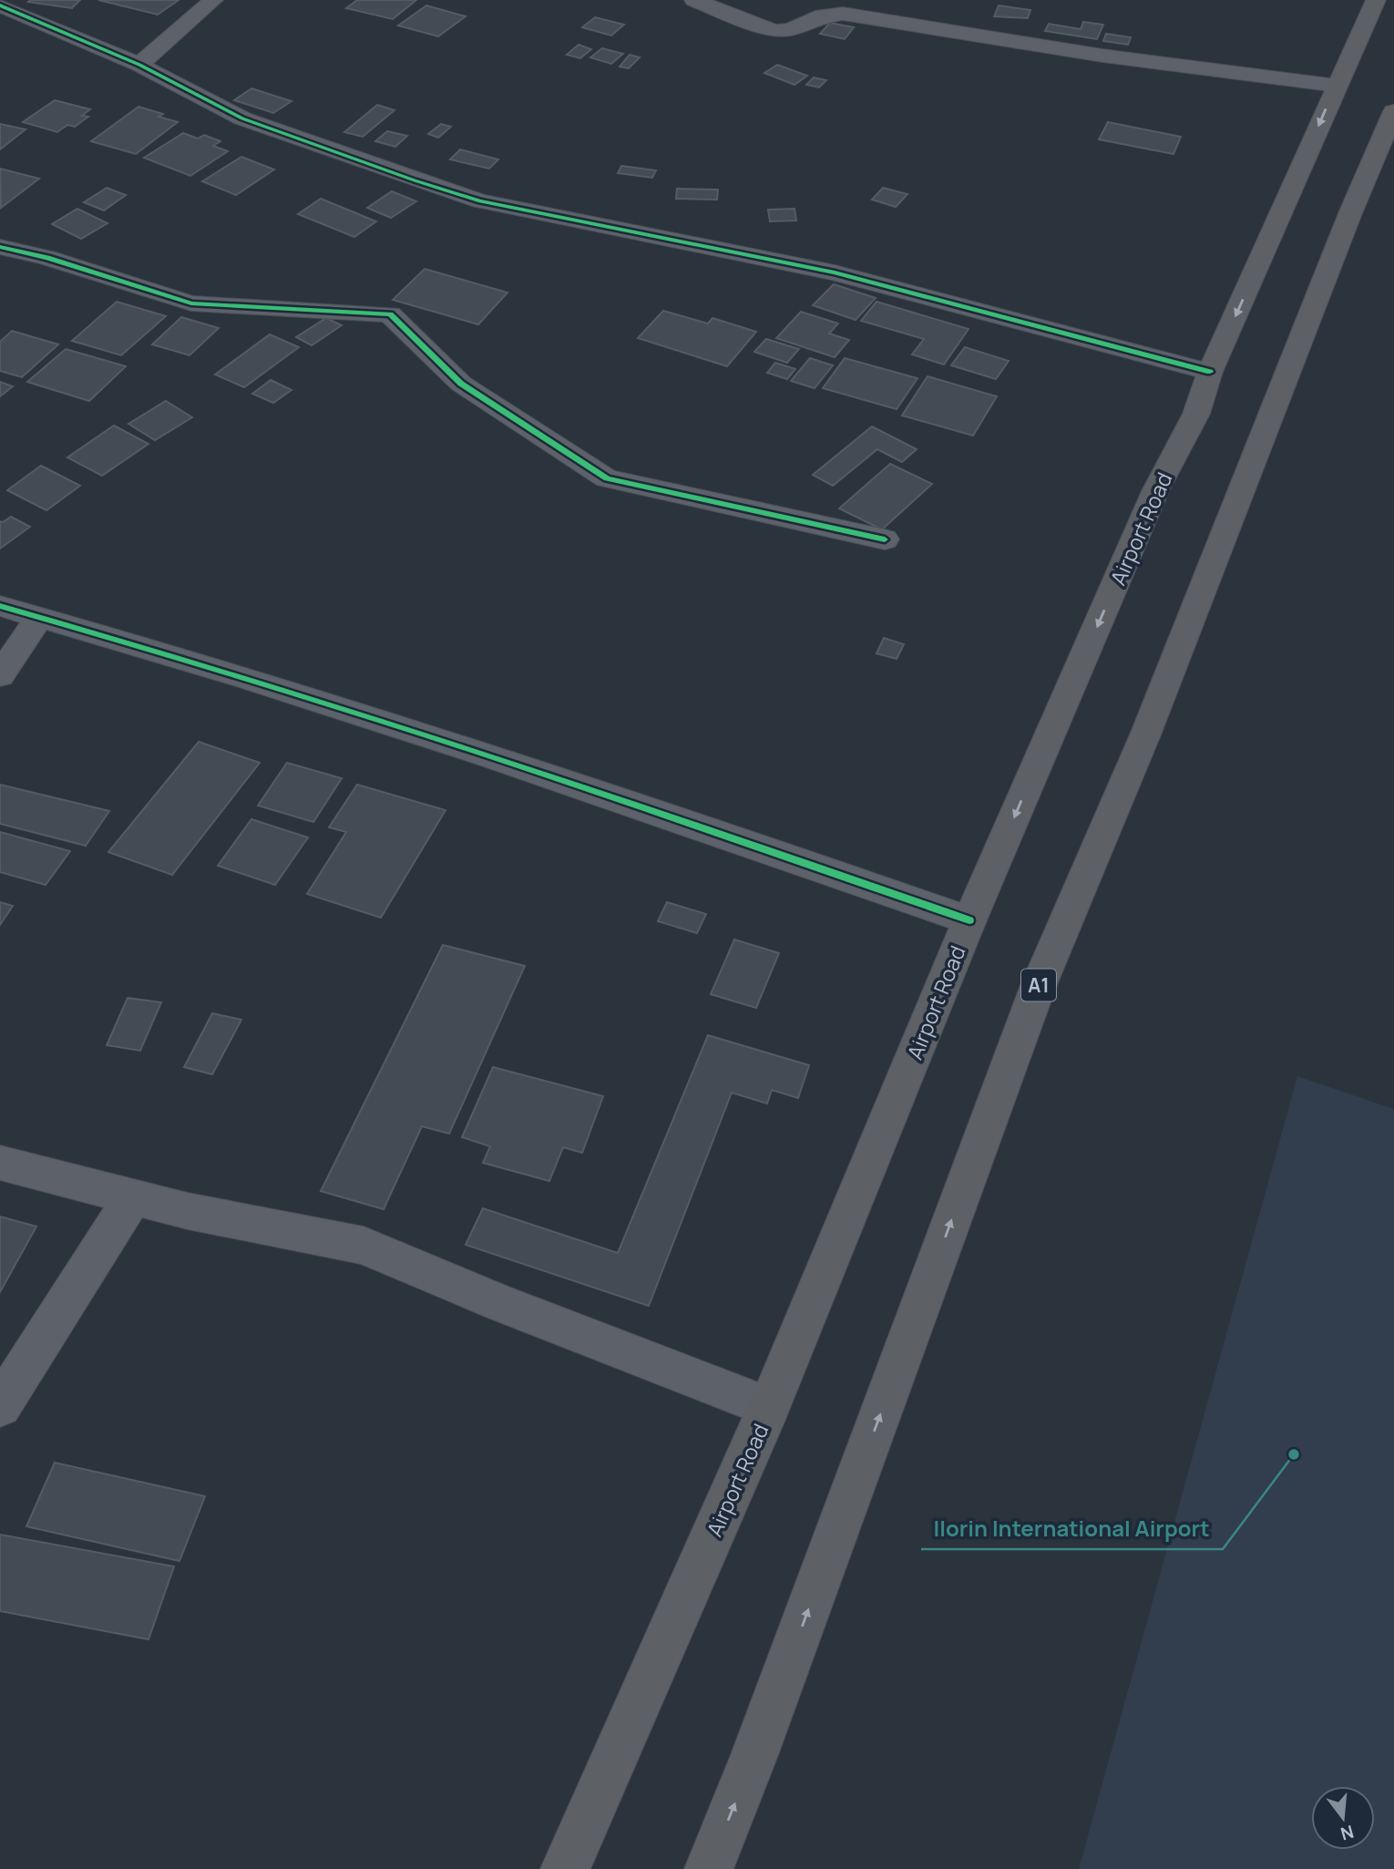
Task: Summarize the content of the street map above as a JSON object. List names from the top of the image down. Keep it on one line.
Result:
{"streets":{"highway":["Airport Road","A1"]},"places":["Ilorin International Airport"],"north":"bottom"}
